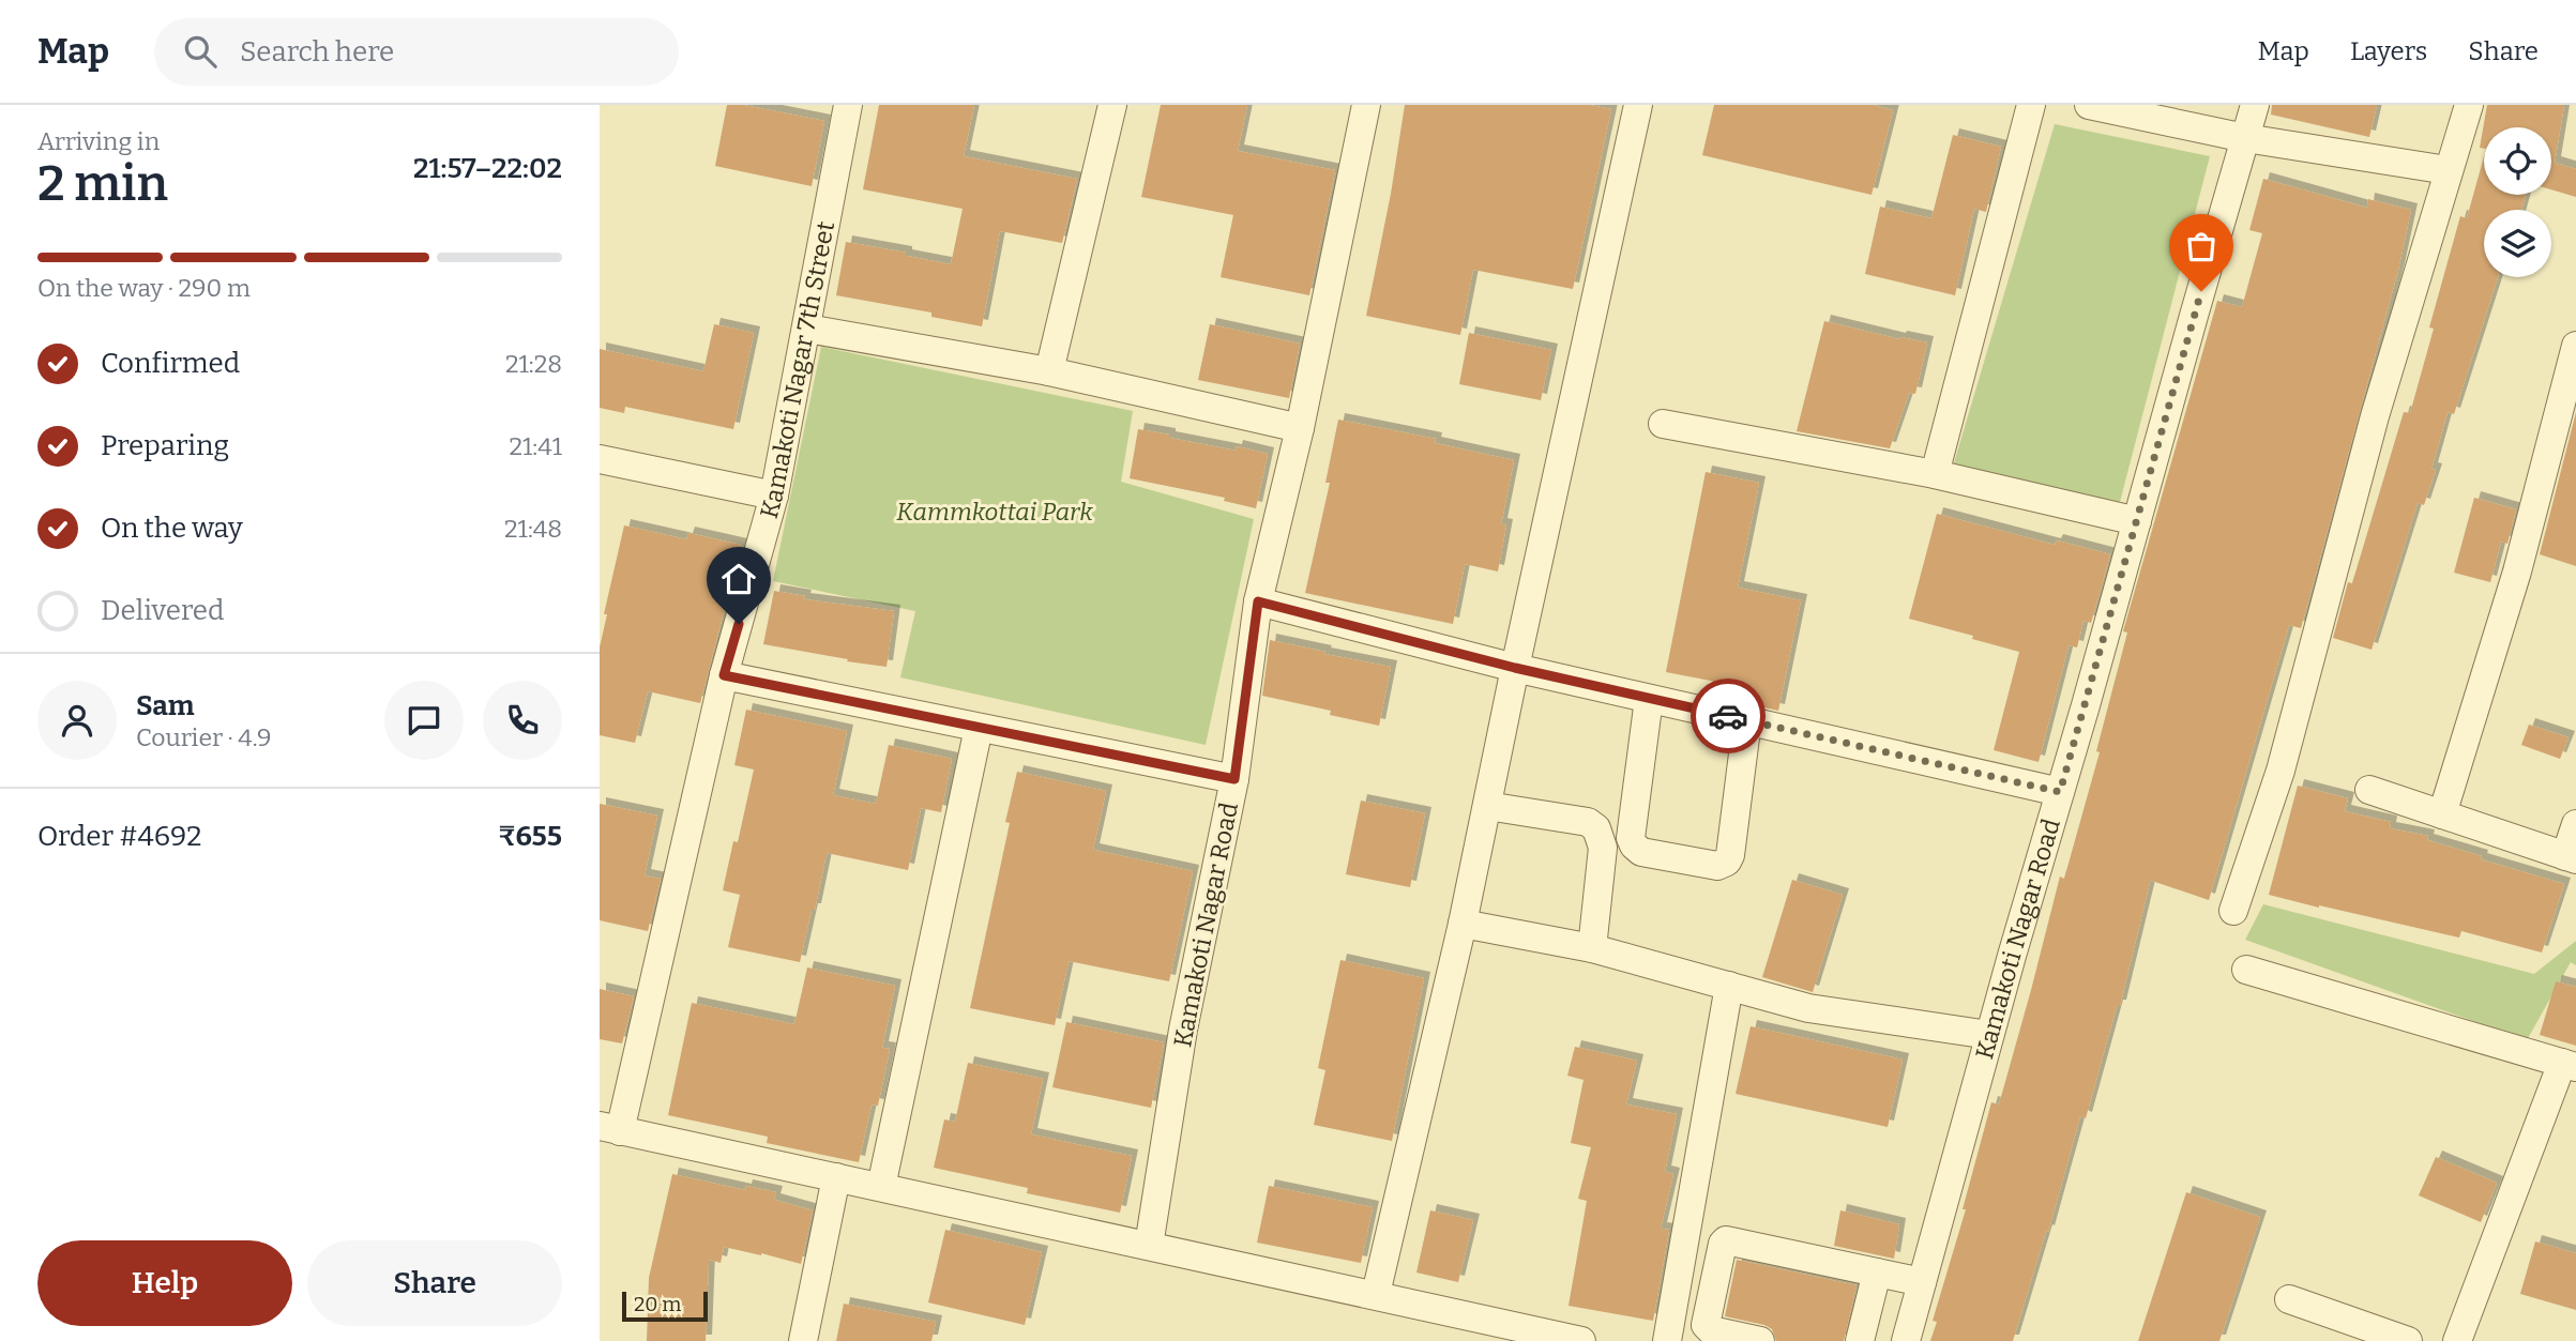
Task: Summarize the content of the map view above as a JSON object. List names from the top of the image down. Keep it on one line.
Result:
{"streets":{"street":["Kamakoti Nagar 7th Street","Kamakoti Nagar Road"]},"crossings":[["Kamakoti Nagar 7th Street","Kamakoti Nagar Road"]],"parks":["Kammkottai Park"],"scale_bar":"20 m","page":{"header":"Map","search":"Search here","nav":["Map","Layers","Share"],"heading":["2 min","Arriving in","21:57–22:02"],"panel":["Sam","Courier · 4.9","Order #4692","₹655"],"bar":"On the way · 290 m","list":[["Confirmed","21:28"],["Preparing","21:41"],["On the way","21:48"],"Delivered"],"buttons":["Help","Share"],"scale":"20 m"}}
